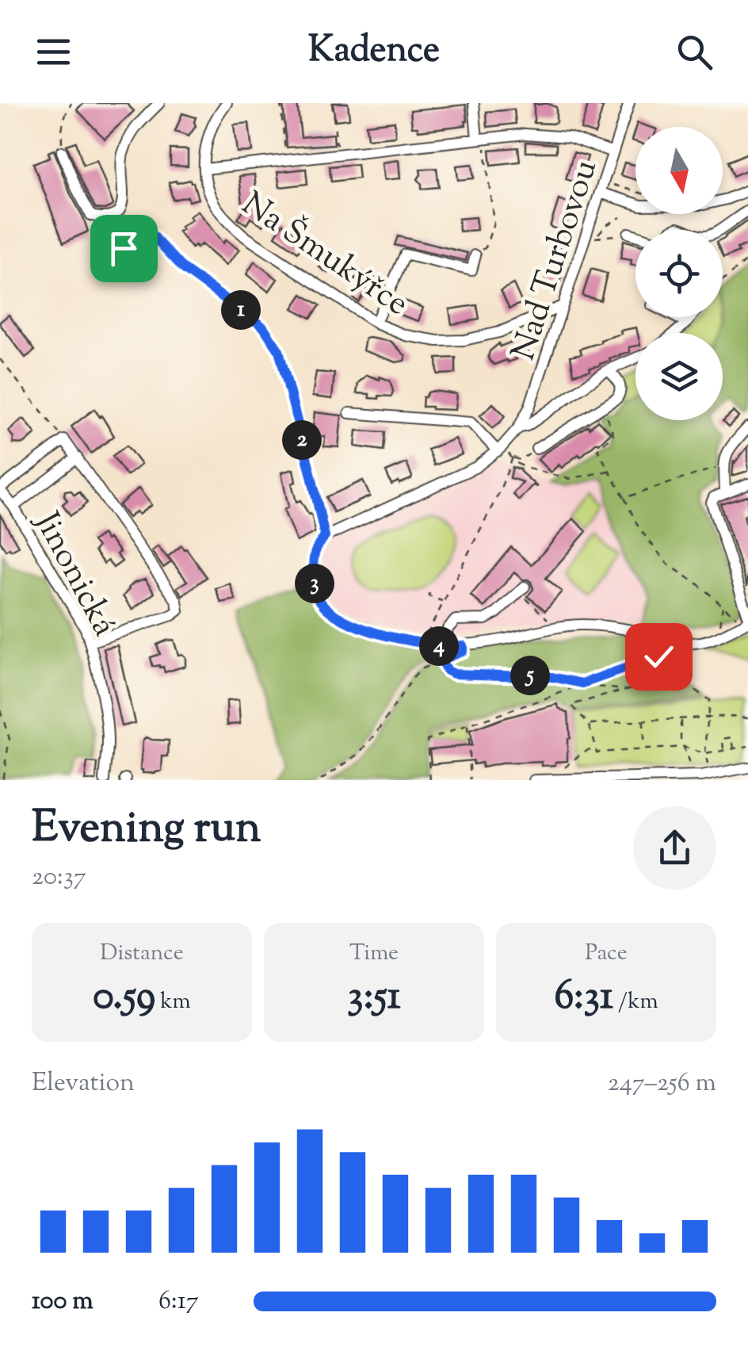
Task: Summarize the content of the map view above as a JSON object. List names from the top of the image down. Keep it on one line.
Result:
{"streets":{"street":["Na Šmukýřce","Nad Turbovou","Jinonická"]},"crossings":[["Na Šmukýřce","Nad Turbovou"]],"north":"bottom","page":{"header":"Kadence","pins":["1","2","3","4","5"],"heading":["Evening run","20:37"],"stats":[["Distance","0.59 km"],["Time","3:51"],["Pace","6:31 /km"]],"chart":["Elevation","247–256 m"],"list":[{"name":"100 m","note":"6:17"}]}}
